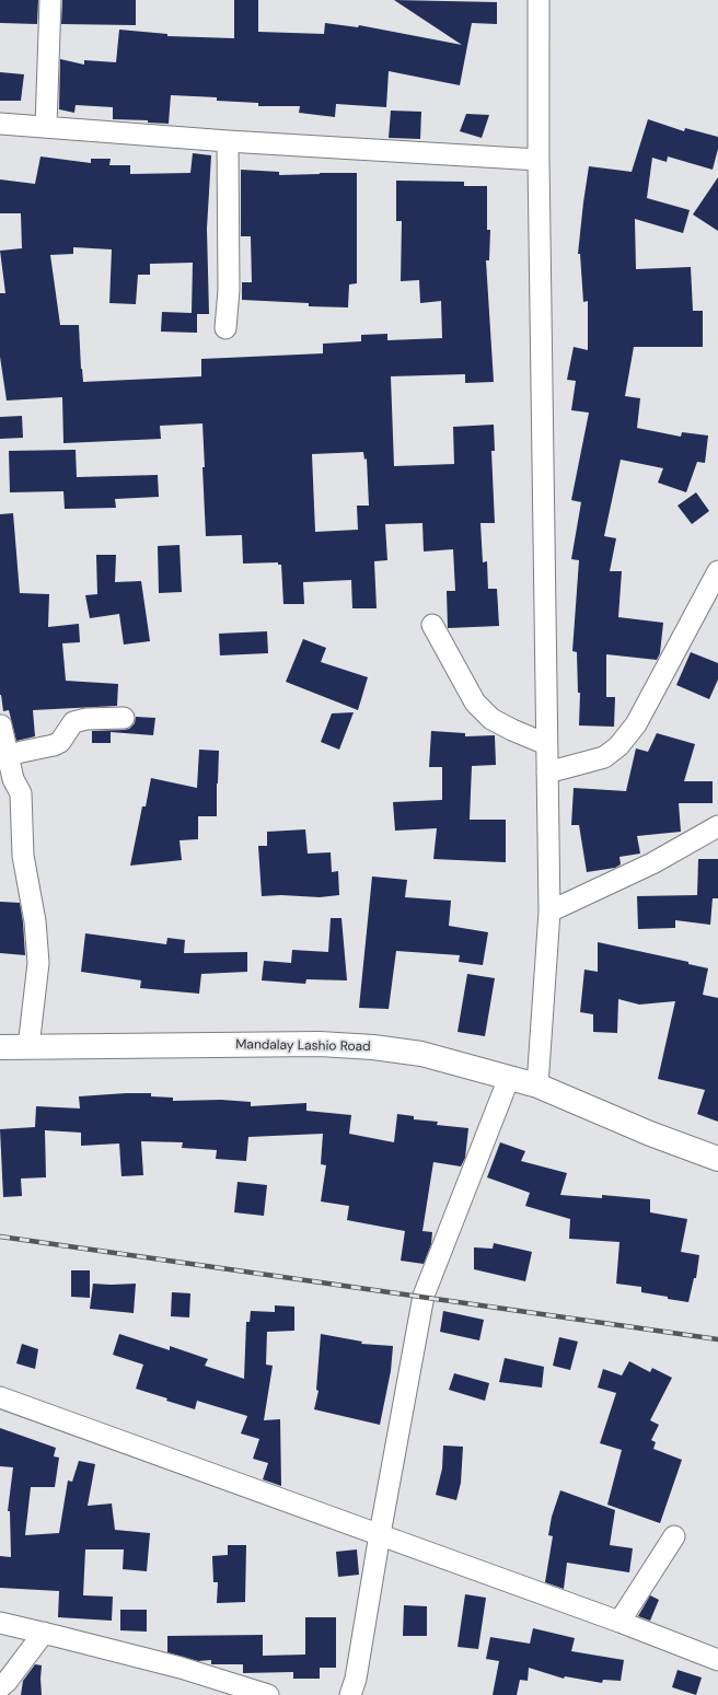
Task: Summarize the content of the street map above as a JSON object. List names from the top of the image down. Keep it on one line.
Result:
{"streets":{"highway":["Mandalay Lashio Road"]}}
